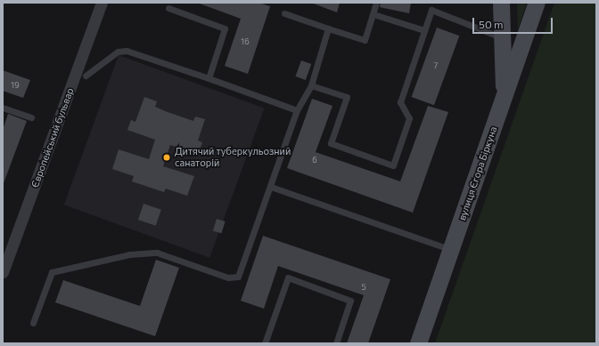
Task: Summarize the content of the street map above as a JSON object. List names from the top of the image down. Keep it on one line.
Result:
{"streets":{"street":["Європейський бульвар","вулиця Єгора Біркуна"]},"places":["Дитячий туберкульозний санаторій"],"house_numbers":["16","7","19","6","5"],"scale_bar":"50 m"}
